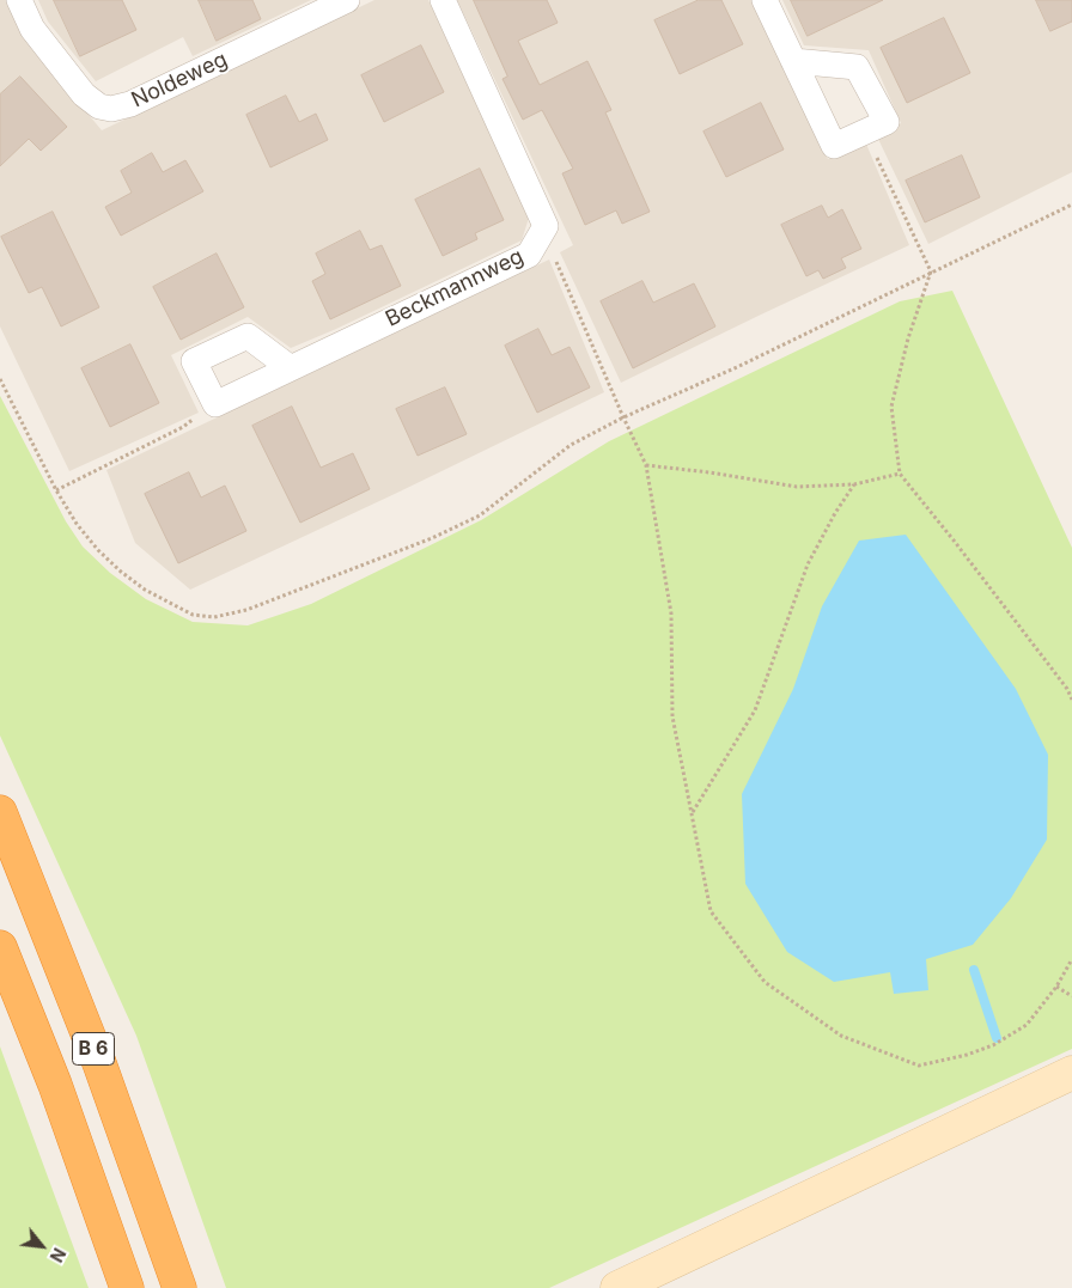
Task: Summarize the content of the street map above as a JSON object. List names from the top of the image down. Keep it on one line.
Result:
{"streets":{"highway":["B 6"],"street":["Noldeweg","Beckmannweg"]},"north":"bottom right"}
